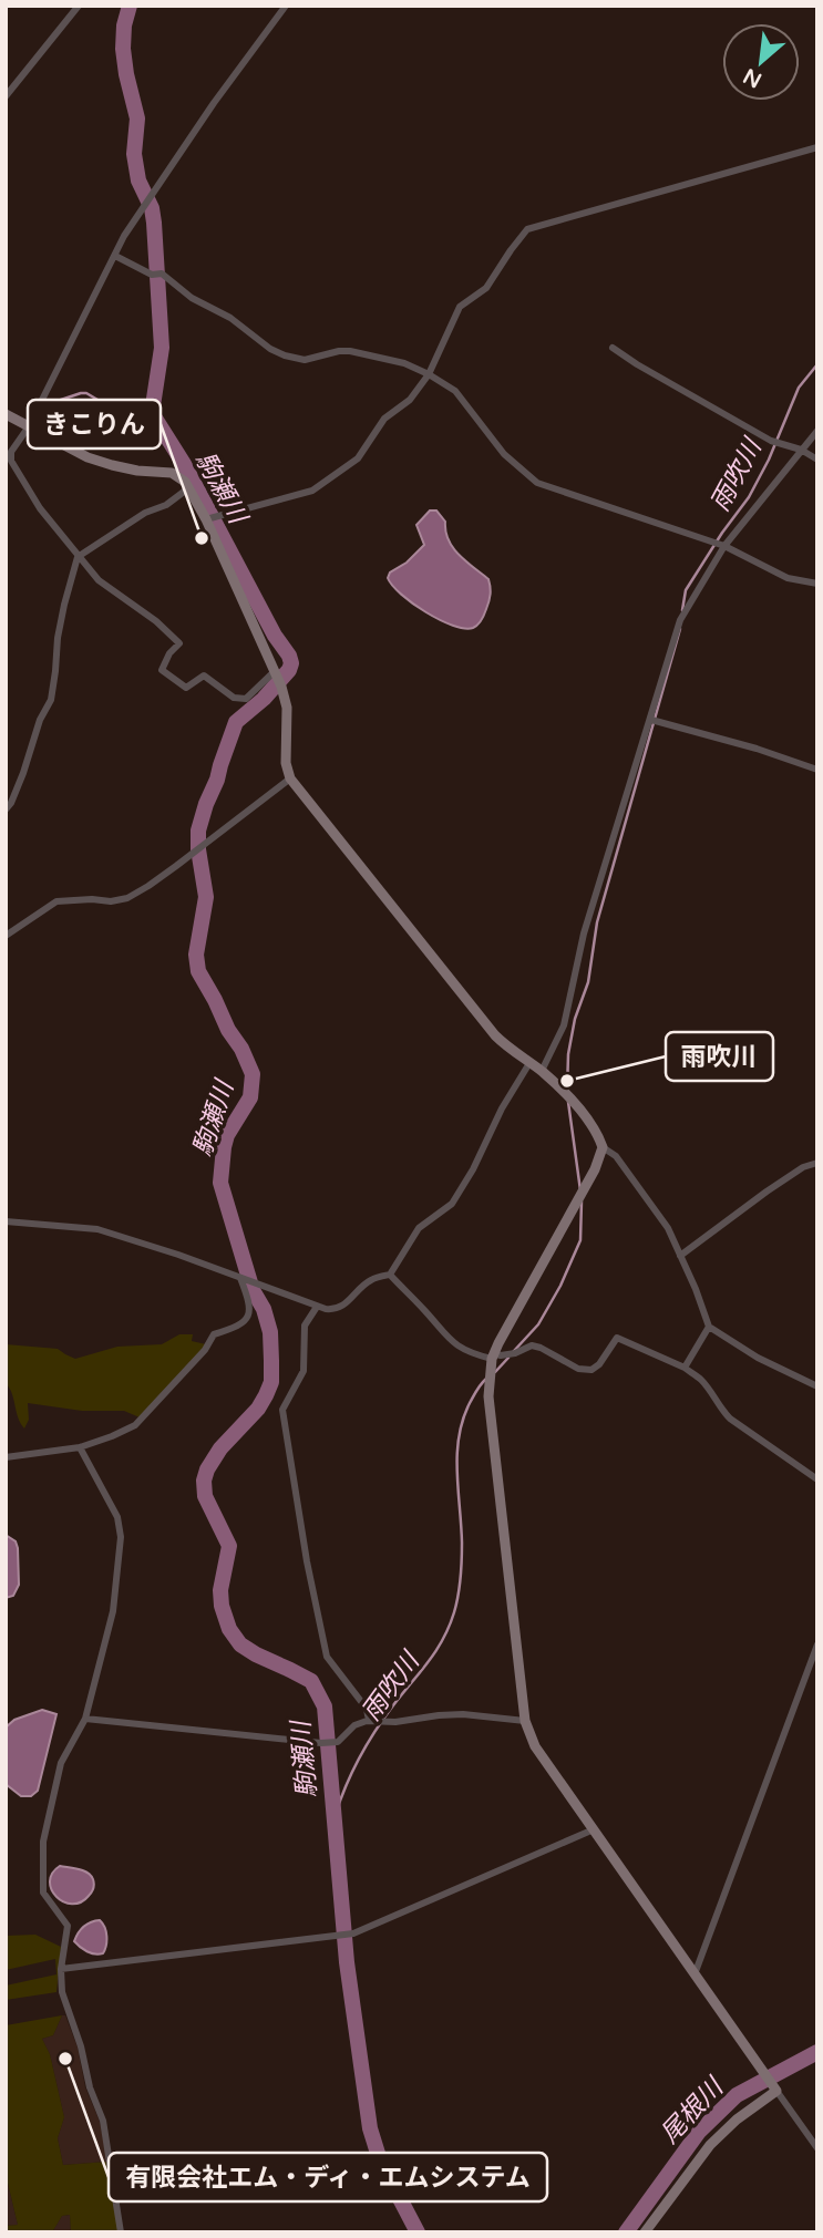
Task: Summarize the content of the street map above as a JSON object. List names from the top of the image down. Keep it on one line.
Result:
{"water":["雨吹川","駒瀬川","尾根川"],"places":["きこりん","雨吹川","有限会社エム・ディ・エムシステム"],"north":"bottom left"}
